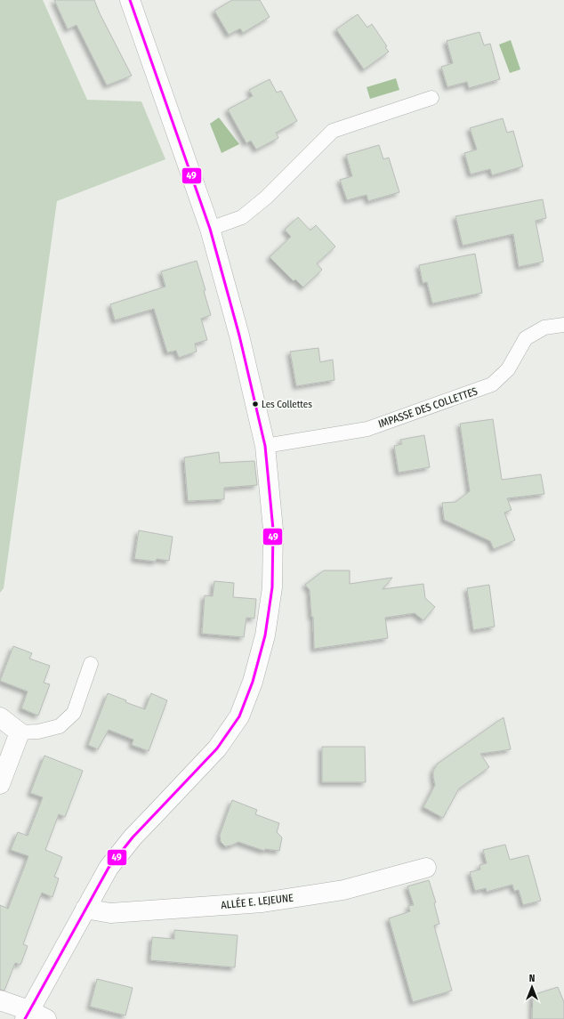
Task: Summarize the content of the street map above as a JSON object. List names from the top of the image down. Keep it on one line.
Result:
{"streets":{"street":["ALLÉE E. LEJEUNE"],"lane":["IMPASSE DES COLLETTES"]},"places":["Les Collettes"],"lines":["transit line 49"],"north":"top"}
